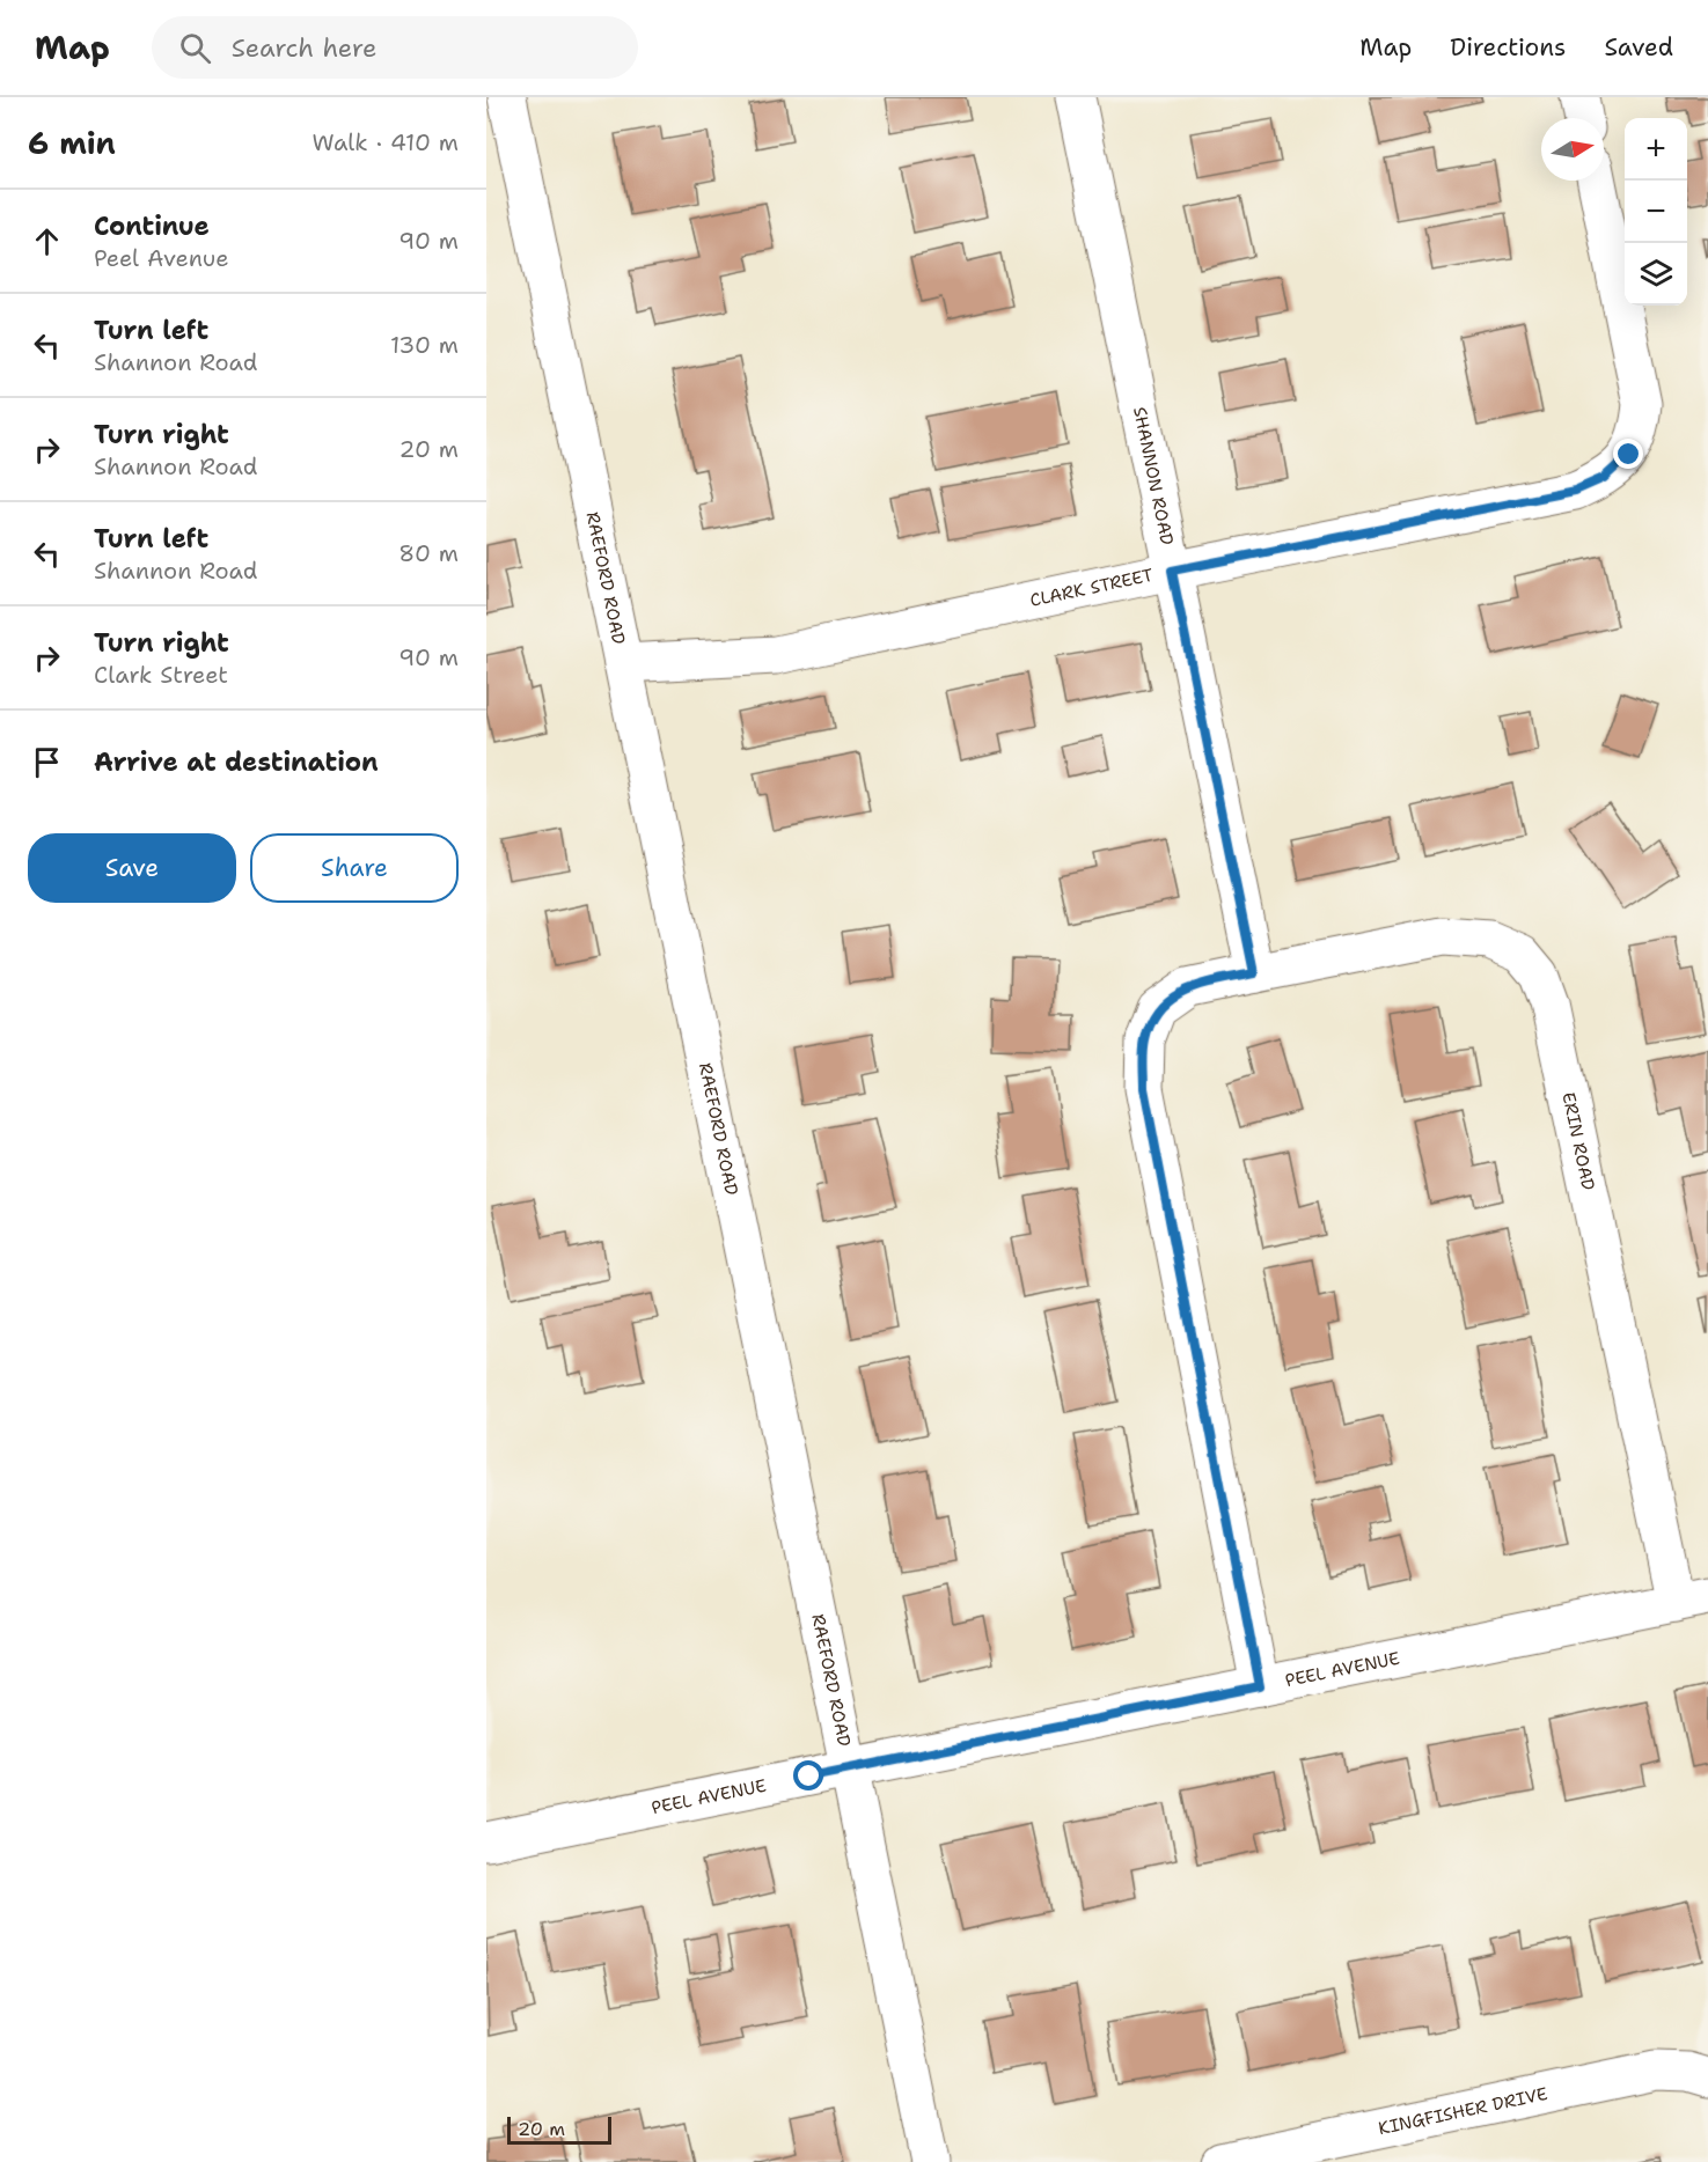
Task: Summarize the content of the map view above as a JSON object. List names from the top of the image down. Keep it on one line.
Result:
{"streets":{"street":["SHANNON ROAD","RAEFORD ROAD","CLARK STREET","ERIN ROAD","PEEL AVENUE","KINGFISHER DRIVE"]},"crossings":[["SHANNON ROAD","CLARK STREET"],["SHANNON ROAD","ERIN ROAD"],["RAEFORD ROAD","CLARK STREET"],["RAEFORD ROAD","PEEL AVENUE"],["ERIN ROAD","PEEL AVENUE"]],"scale_bar":"20 m","north":"right","page":{"header":"Map","search":"Search here","nav":["Map","Directions","Saved"],"heading":["6 min","Walk · 410 m"],"map_buttons":["+","−"],"list":[["Continue","Peel Avenue","90 m"],["Turn left","Shannon Road","130 m"],["Turn right","Shannon Road","20 m"],["Turn left","Shannon Road","80 m"],["Turn right","Clark Street","90 m"],"Arrive at destination"],"buttons":["Save","Share"],"scale":"20 m"}}
